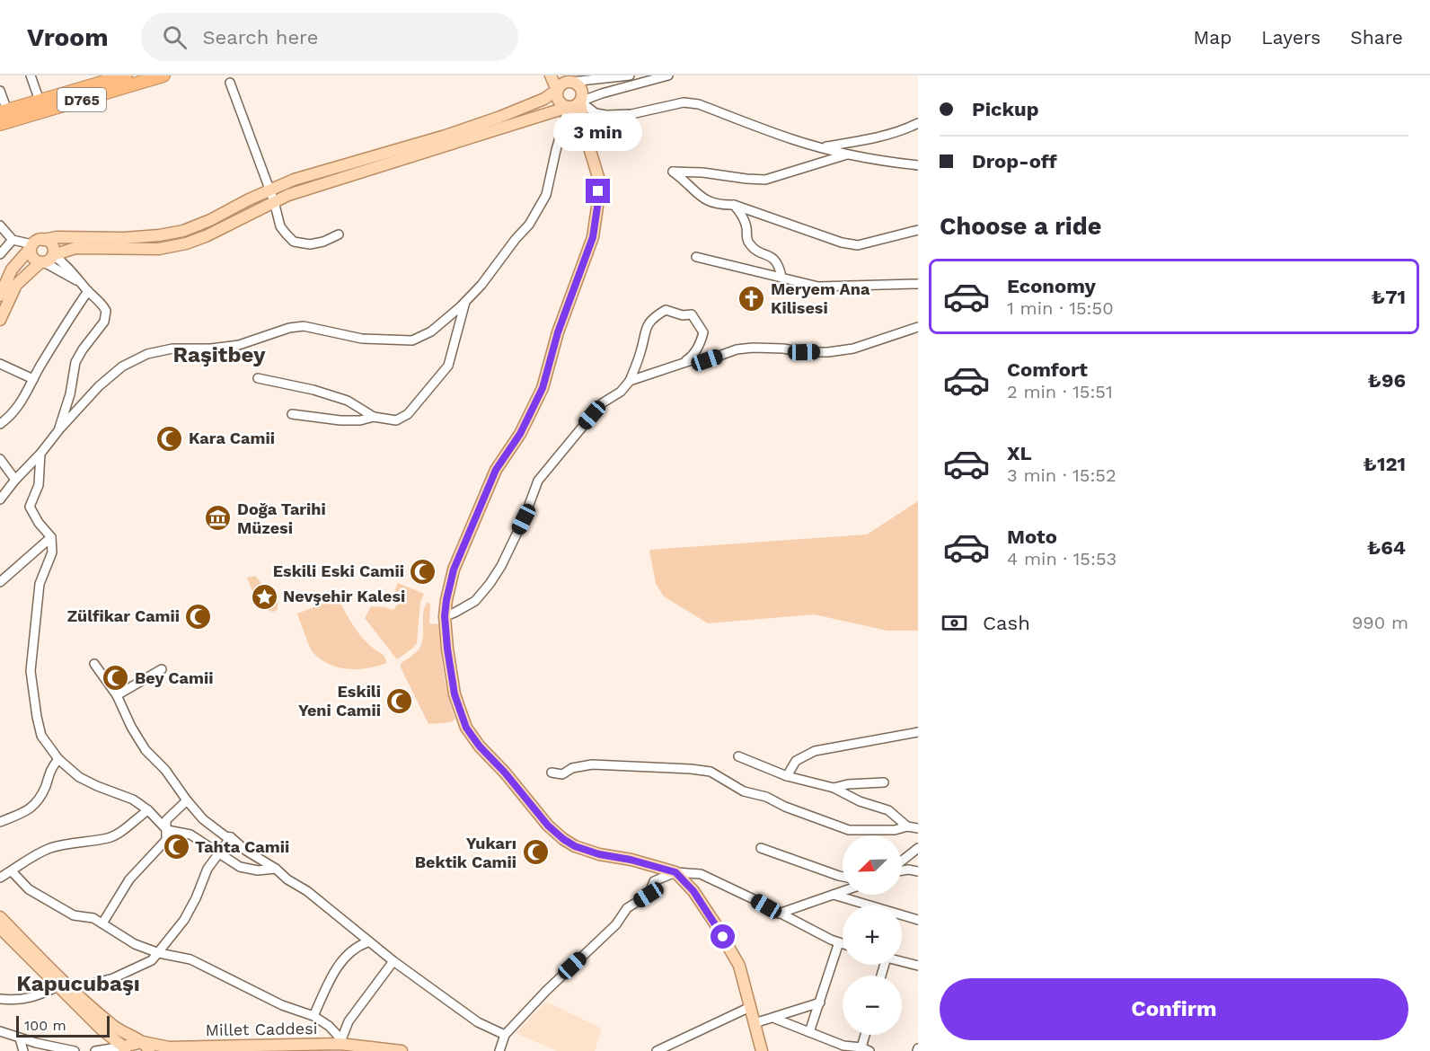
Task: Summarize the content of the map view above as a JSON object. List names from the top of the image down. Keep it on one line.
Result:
{"streets":{"highway":["D765"],"main road":["Millet Caddesi"]},"districts":["Raşitbey","Kapucubaşı"],"places":{"church":["Meryem Ana Kilisesi"],"mosque":["Kara Camii","Eskili Eski Camii","Zülfikar Camii","Bey Camii","Eskili Yeni Camii","Tahta Camii","Yukarı Bektik Camii"],"museum":["Doğa Tarihi Müzesi"],"place":["Nevşehir Kalesi"]},"scale_bar":"100 m","north":"bottom left","page":{"header":"Vroom","search":"Search here","nav":["Map","Layers","Share"],"banner":["Pickup","Drop-off"],"bubble":"3 min","heading":"Choose a ride","list":[{"name":"Economy","note":"1 min · 15:50","value":"₺71"},{"name":"Comfort","note":"2 min · 15:51","value":"₺96"},{"name":"XL","note":"3 min · 15:52","value":"₺121"},{"name":"Moto","note":"4 min · 15:53","value":"₺64"}],"pay":["Cash","990 m"],"map_buttons":["+","−"],"buttons":"Confirm","scale":"100 m"}}
